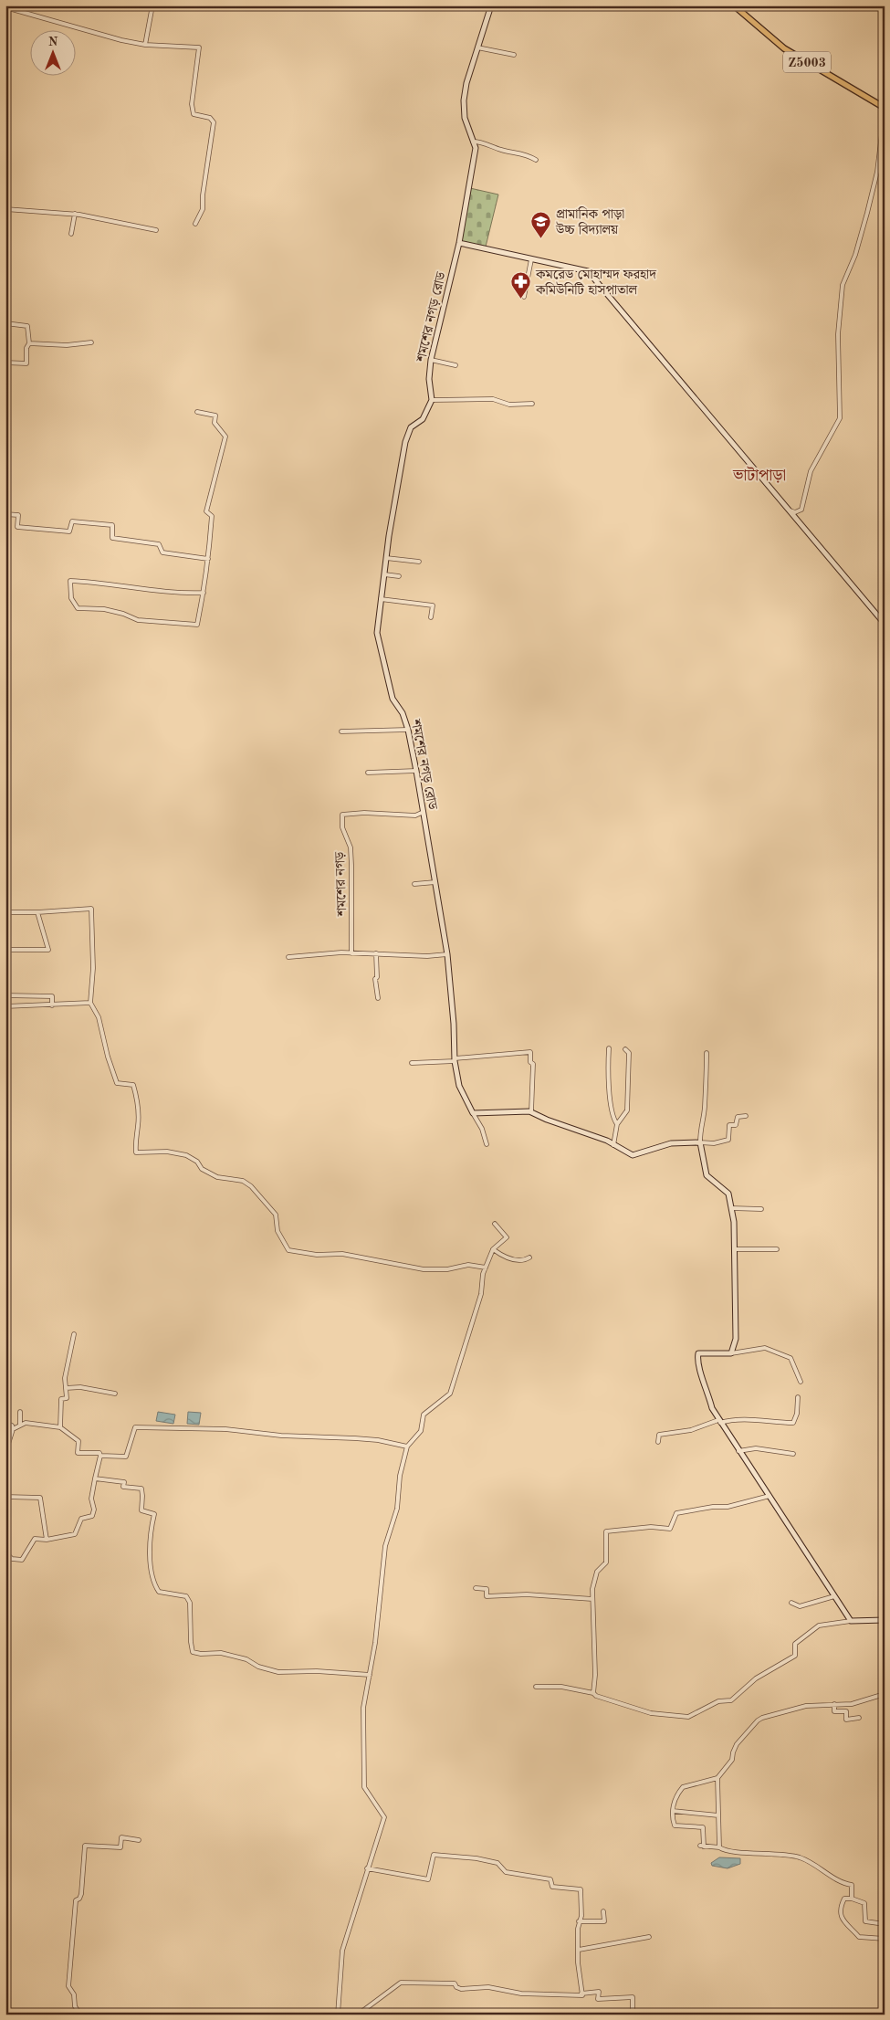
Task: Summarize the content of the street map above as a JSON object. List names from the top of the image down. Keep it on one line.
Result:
{"streets":{"main road":["Z5003"],"street":["শমশের নগড় রোড","শমশের নগড়"]},"crossings":[["শমশের নগড় রোড","শমশের নগড়"]],"districts":["ভাটাপাড়া"],"places":{"school or university":["প্রামানিক পাড়া উচ্চ বিদ্যালয়"],"pharmacy":["কমরেড মোহাম্মদ ফরহাদ কমিউনিটি হাসপাতাল"]},"north":"top"}
